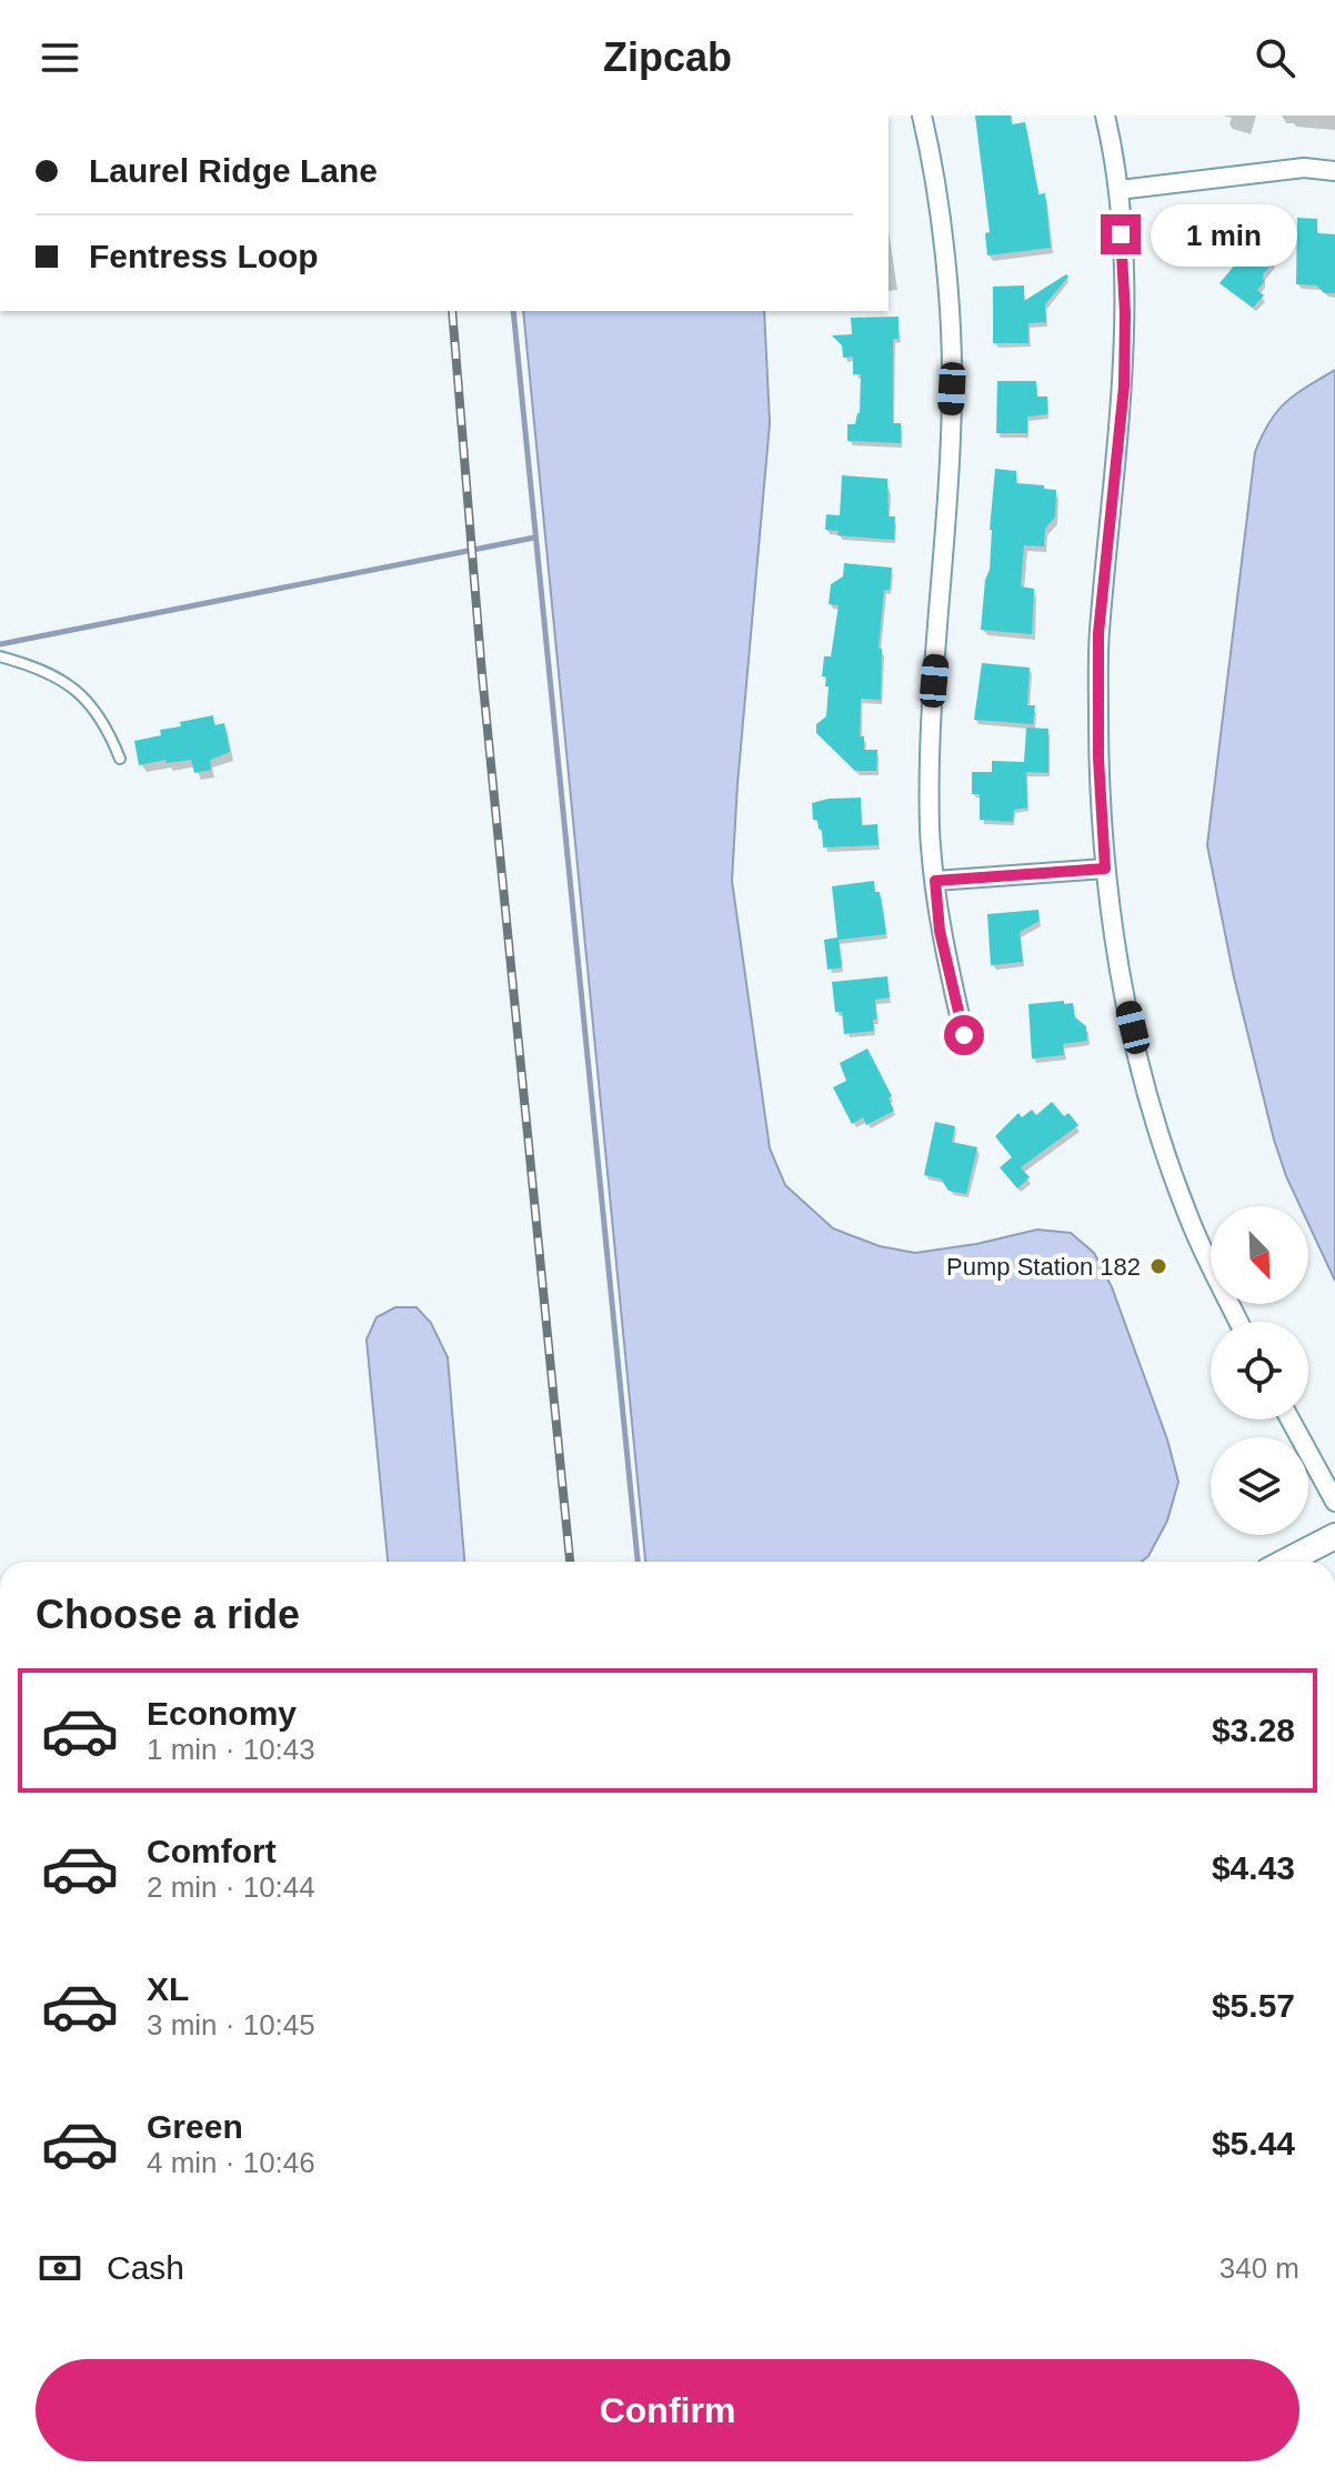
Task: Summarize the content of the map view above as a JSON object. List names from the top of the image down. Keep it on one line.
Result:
{"places":["Pump Station 182"],"north":"bottom right","page":{"header":"Zipcab","banner":["Laurel Ridge Lane","Fentress Loop"],"bubble":"1 min","heading":"Choose a ride","list":[{"name":"Economy","note":"1 min · 10:43","value":"$3.28"},{"name":"Comfort","note":"2 min · 10:44","value":"$4.43"},{"name":"XL","note":"3 min · 10:45","value":"$5.57"},{"name":"Green","note":"4 min · 10:46","value":"$5.44"}],"pay":["Cash","340 m"],"buttons":"Confirm"}}
